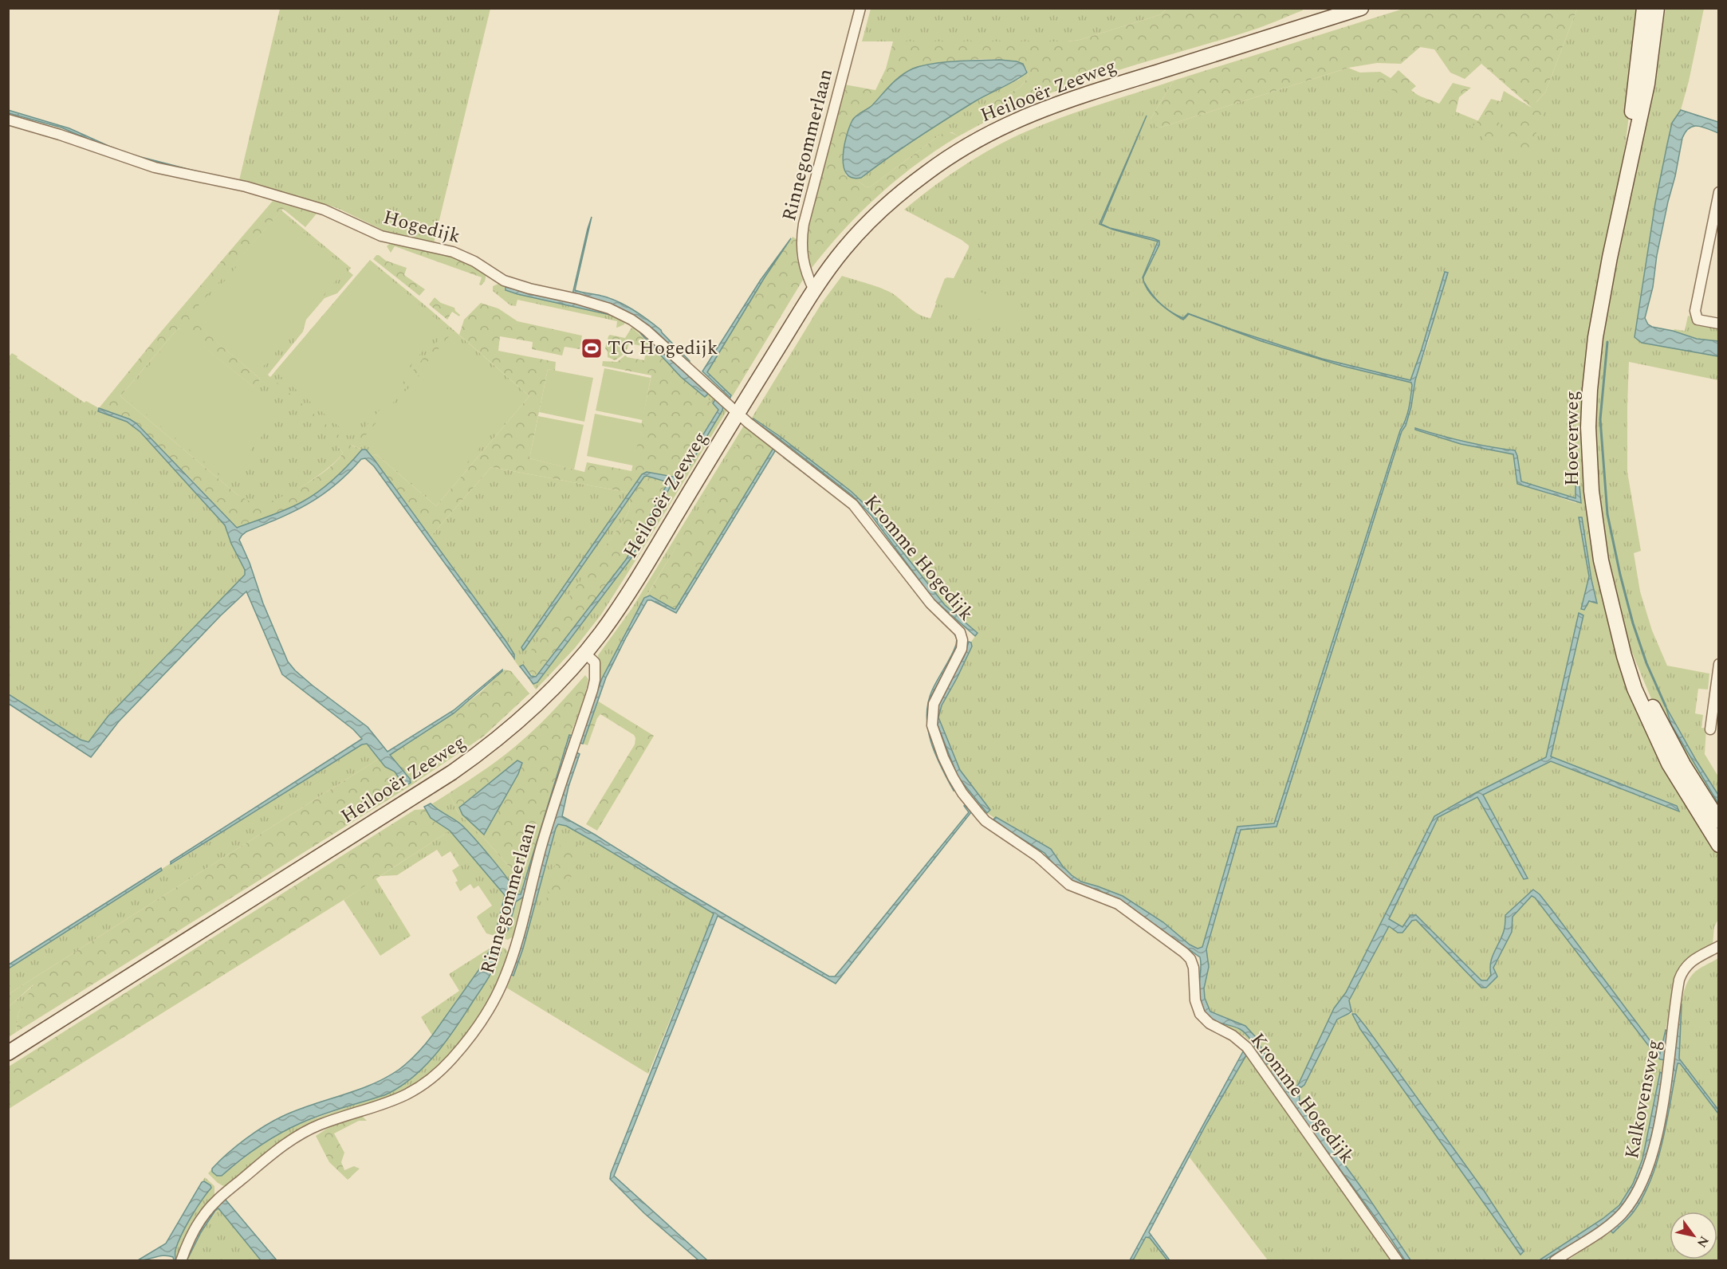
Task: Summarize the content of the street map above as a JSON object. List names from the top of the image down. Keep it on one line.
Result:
{"streets":{"street":["Heilooër Zeeweg","Rinnegommerlaan","Hogedijk","Hoeverweg","Kromme Hogedijk","Kalkovensweg"]},"crossings":[["Heilooër Zeeweg","Rinnegommerlaan"],["Heilooër Zeeweg","Hogedijk"],["Heilooër Zeeweg","Kromme Hogedijk"],["Hogedijk","Kromme Hogedijk"]],"places":{"sports":["TC Hogedijk"]},"north":"bottom right"}
